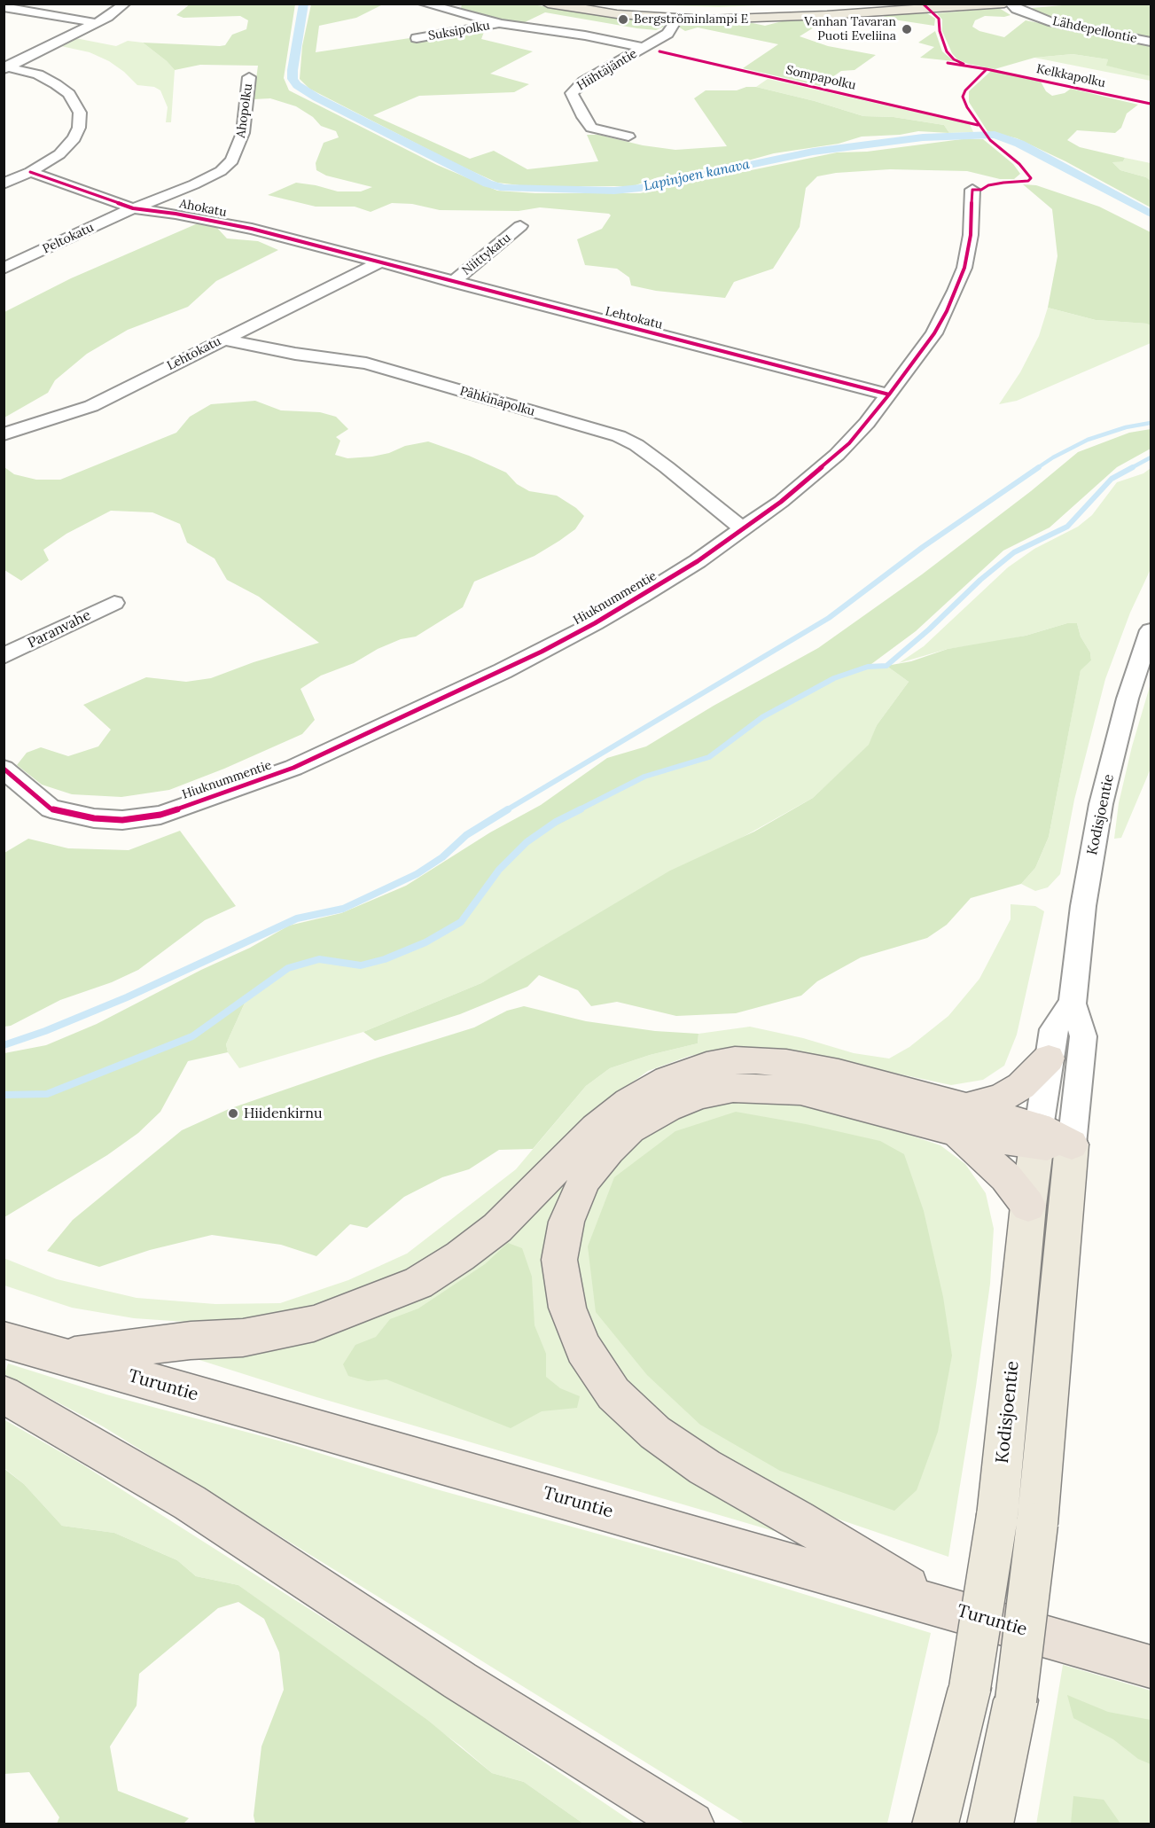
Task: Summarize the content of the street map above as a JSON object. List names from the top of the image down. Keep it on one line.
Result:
{"streets":{"highway":["Turuntie"],"main road":["Kodisjoentie"],"street":["Lähdepellontie","Suksipolku","Hiihtäjäntie","Ahopolku","Ahokatu","Peltokatu","Niittykatu","Lehtokatu","Pähkinäpolku","Hiuknummentie","Paranvahe"],"cycle path":["Kelkkapolku","Sompapolku"]},"crossings":[["Ahopolku","Ahokatu"],["Ahopolku","Peltokatu"],["Ahokatu","Peltokatu"],["Ahokatu","Lehtokatu"],["Niittykatu","Lehtokatu"],["Lehtokatu","Pähkinäpolku"],["Lehtokatu","Hiuknummentie"],["Pähkinäpolku","Hiuknummentie"]],"water":["Lapinjoen kanava"],"places":["Bergströminlampi E","Vanhan Tavaran Puoti Eveliina","Hiidenkirnu"]}
